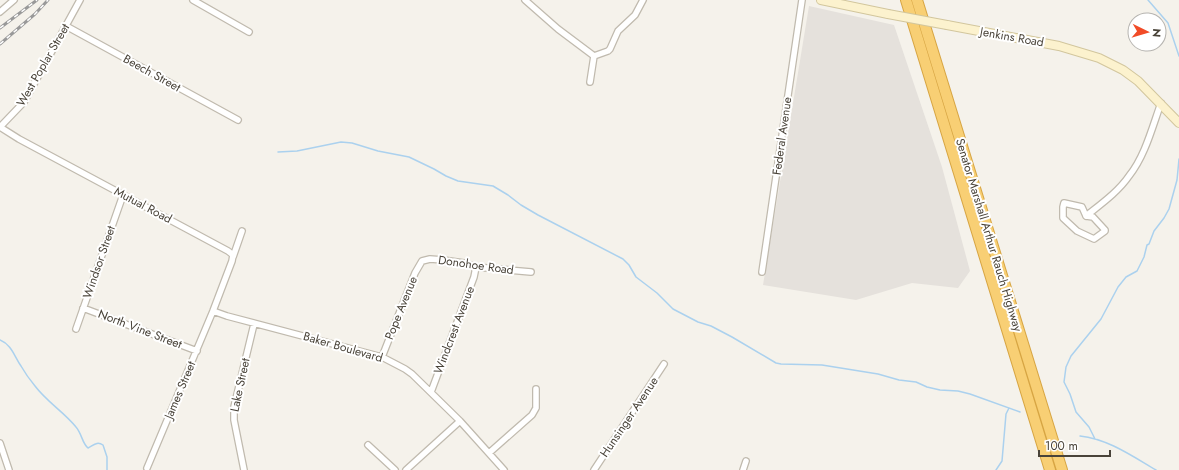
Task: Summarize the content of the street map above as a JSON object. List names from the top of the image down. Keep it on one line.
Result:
{"streets":{"highway":["Senator Marshall Arthur Rauch Highway"],"street":["Jenkins Road","West Poplar Street","Beech Street","Federal Avenue","Mutual Road","Windsor Street","Donohoe Road","Pope Avenue","North Vine Street","Windcrest Avenue","Baker Boulevard","Lake Street","James Street","Hunsinger Avenue"]},"crossings":[["West Poplar Street","Beech Street"],["West Poplar Street","Mutual Road"],["Mutual Road","Windsor Street"],["Windsor Street","North Vine Street"],["Donohoe Road","Pope Avenue"],["Donohoe Road","Windcrest Avenue"],["Pope Avenue","Baker Boulevard"],["North Vine Street","James Street"],["Windcrest Avenue","Baker Boulevard"],["Baker Boulevard","Lake Street"],["Baker Boulevard","James Street"]],"scale_bar":"100 m","north":"right"}
